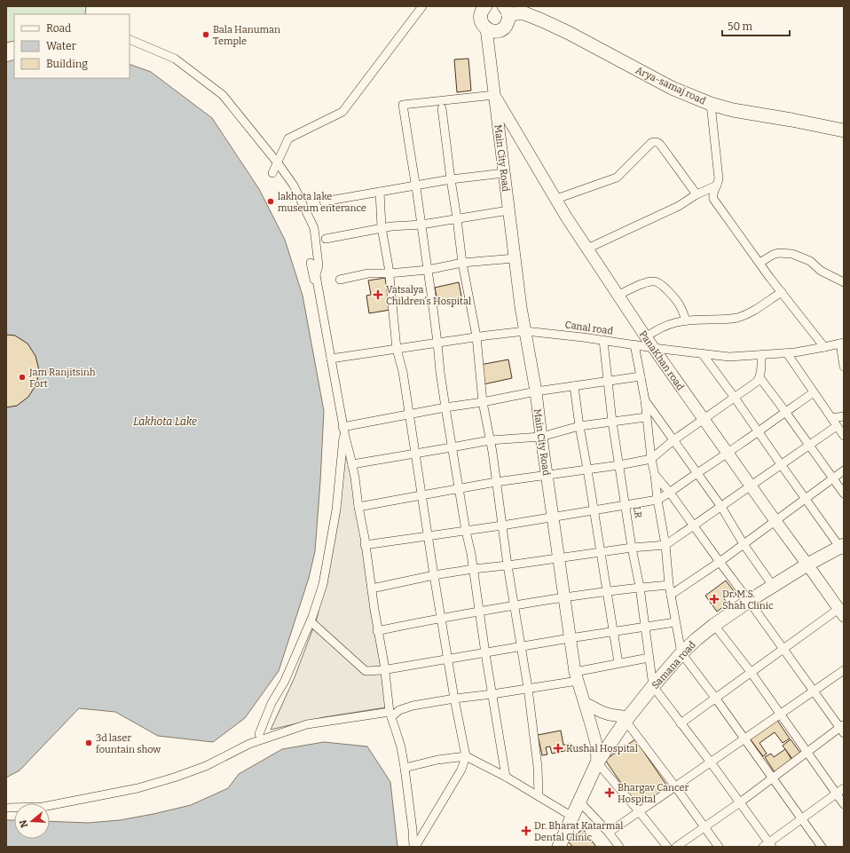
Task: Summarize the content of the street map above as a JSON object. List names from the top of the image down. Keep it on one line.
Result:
{"streets":{"main road":["Arya-samaj road","Main City Road","Samana road"],"street":["Canal road","PanaKhan road","LR"]},"crossings":[["Main City Road","Canal road"],["Main City Road","PanaKhan road"],["Main City Road","Samana road"],["Canal road","PanaKhan road"],["Canal road","LR"],["PanaKhan road","Samana road"],["LR","Samana road"]],"water":["Lakhota Lake"],"places":{"other":["Bala Hanuman Temple","lakhota lake museum enterance","Jam Ranjitsinh Fort","3d laser fountain show"],"health":["Vatsalya Children's Hospital","Dr. M.S. Shah Clinic","Kushal Hospital","Bhargav Cancer Hospital","Dr. Bharat Katarmal Dental Clinic"]},"legend":["Road","Water","Building"],"scale_bar":"50 m","north":"left"}
